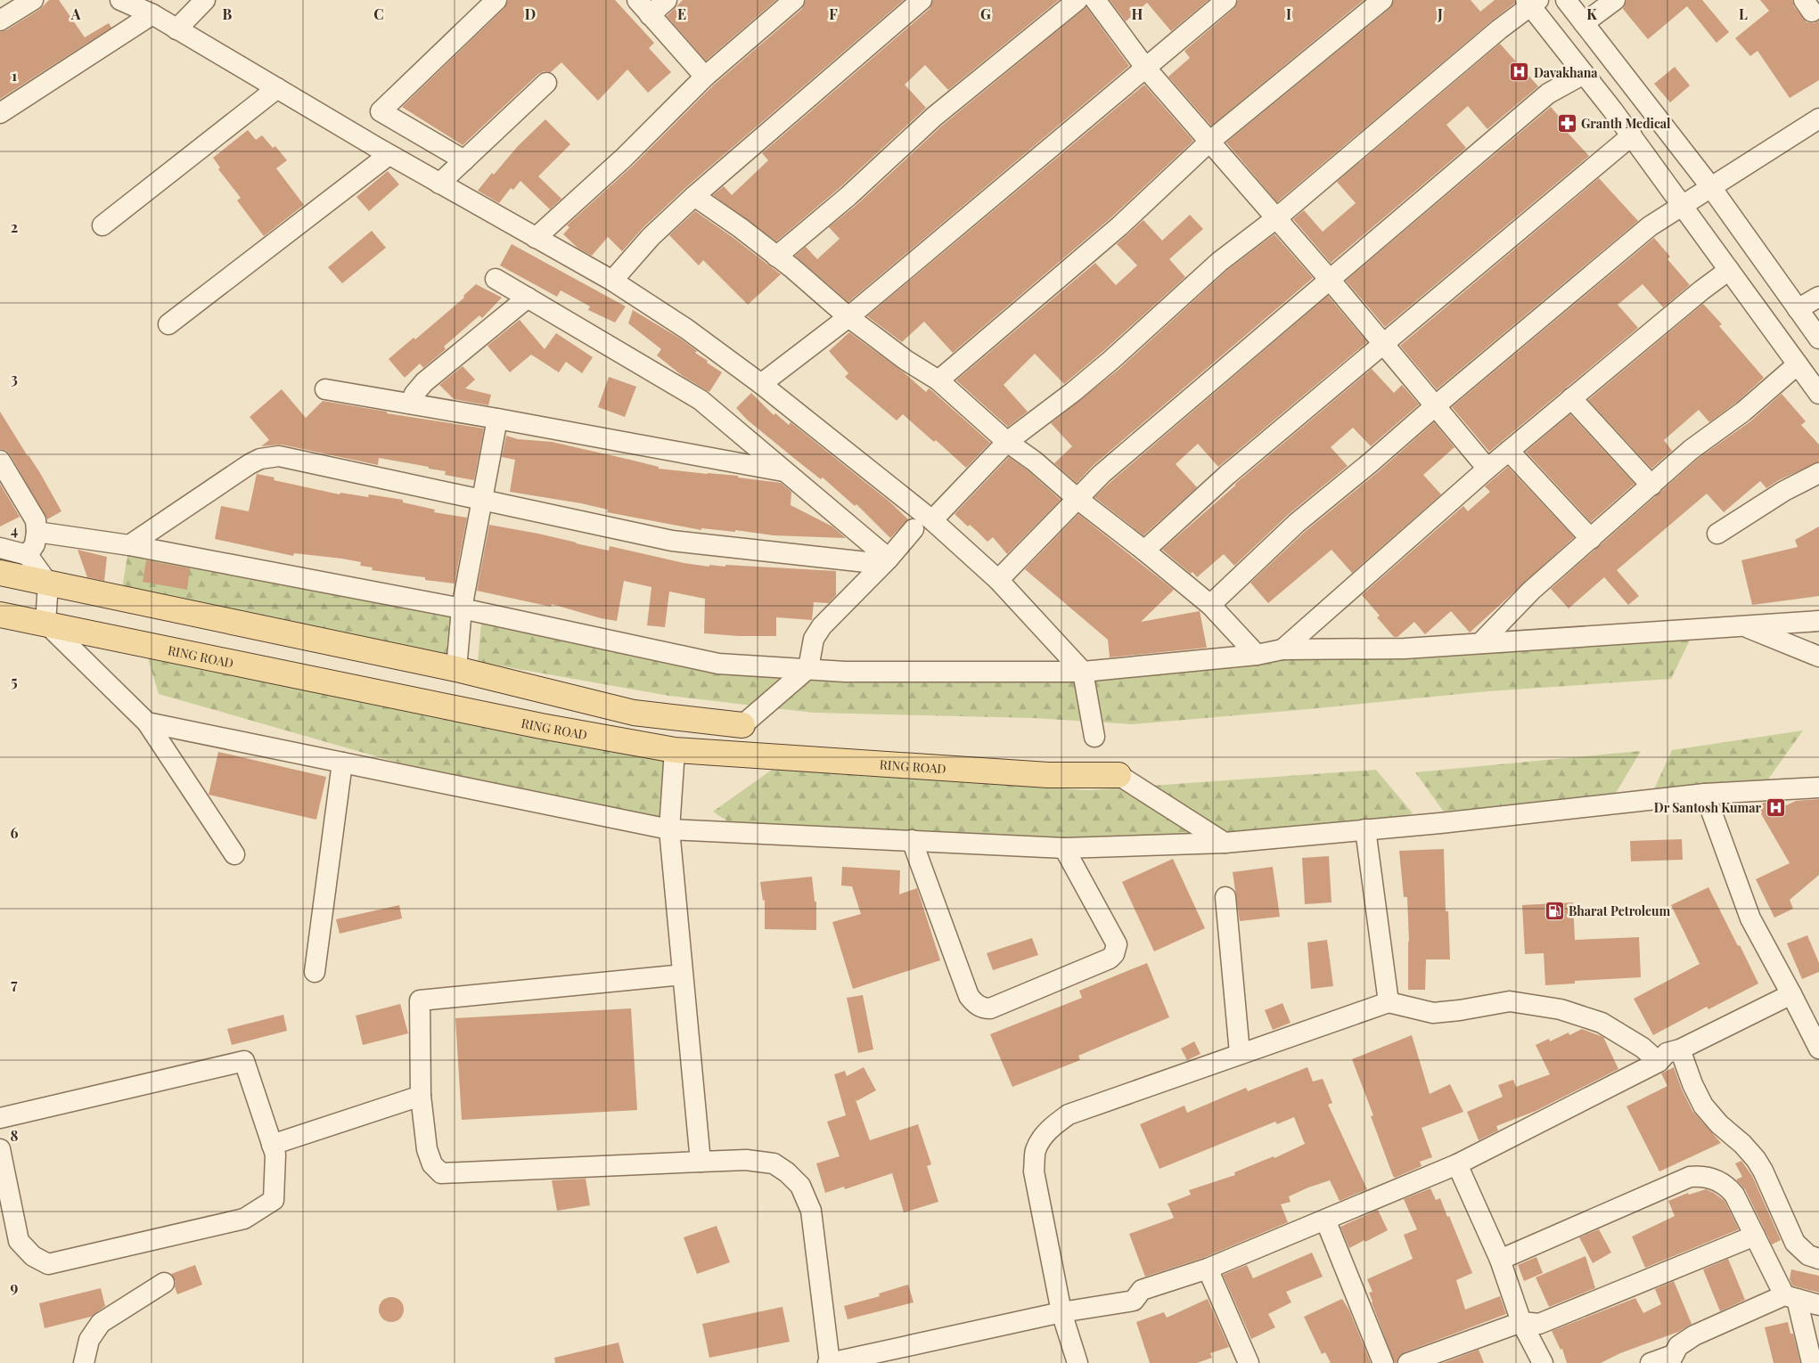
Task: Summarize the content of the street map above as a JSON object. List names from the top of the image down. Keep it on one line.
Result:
{"streets":{"main road":["RING ROAD"]},"places":{"hospital":["Davakhana","Dr Santosh Kumar"],"pharmacy":["Granth Medical"],"fuel station":["Bharat Petroleum"]},"grid":{"columns":["A","B","C","D","E","F","G","H","I","J","K","L"],"rows":["1","2","3","4","5","6","7","8","9"]}}
